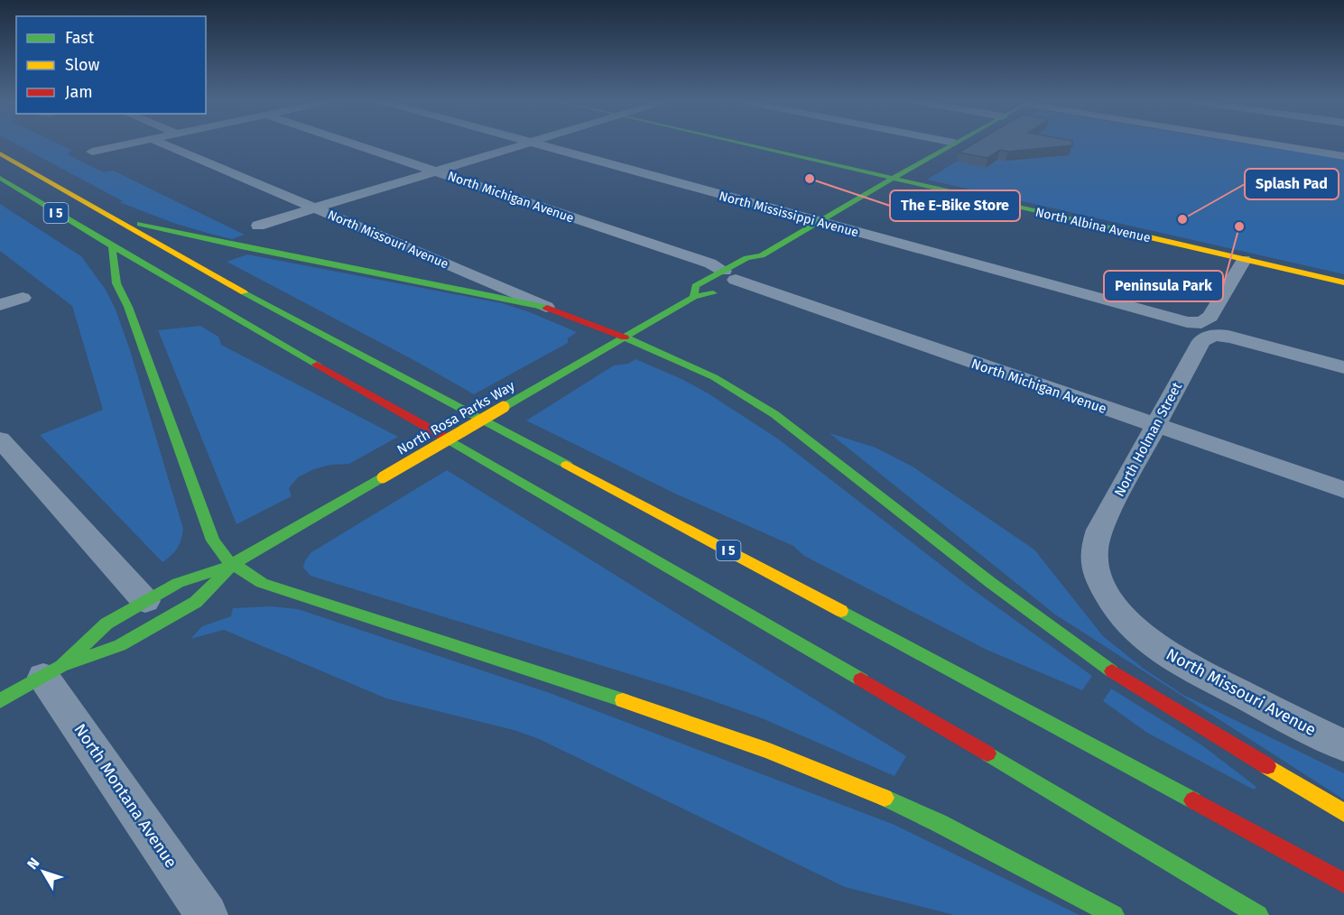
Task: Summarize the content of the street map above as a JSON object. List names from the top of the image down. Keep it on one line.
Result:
{"streets":{"main road":["I 5","North Albina Avenue","North Missouri Avenue","North Rosa Parks Way"],"street":["North Michigan Avenue","North Mississippi Avenue","North Holman Street","North Montana Avenue"]},"crossings":[["North Michigan Avenue","North Rosa Parks Way"],["North Michigan Avenue","North Holman Street"],["North Mississippi Avenue","North Rosa Parks Way"],["North Mississippi Avenue","North Holman Street"],["North Albina Avenue","North Rosa Parks Way"],["North Albina Avenue","North Holman Street"],["North Missouri Avenue","North Rosa Parks Way"],["North Missouri Avenue","North Holman Street"],["North Rosa Parks Way","North Montana Avenue"]],"places":["The E-Bike Store","Splash Pad","Peninsula Park"],"legend":["Fast","Slow","Jam"],"north":"top left"}
